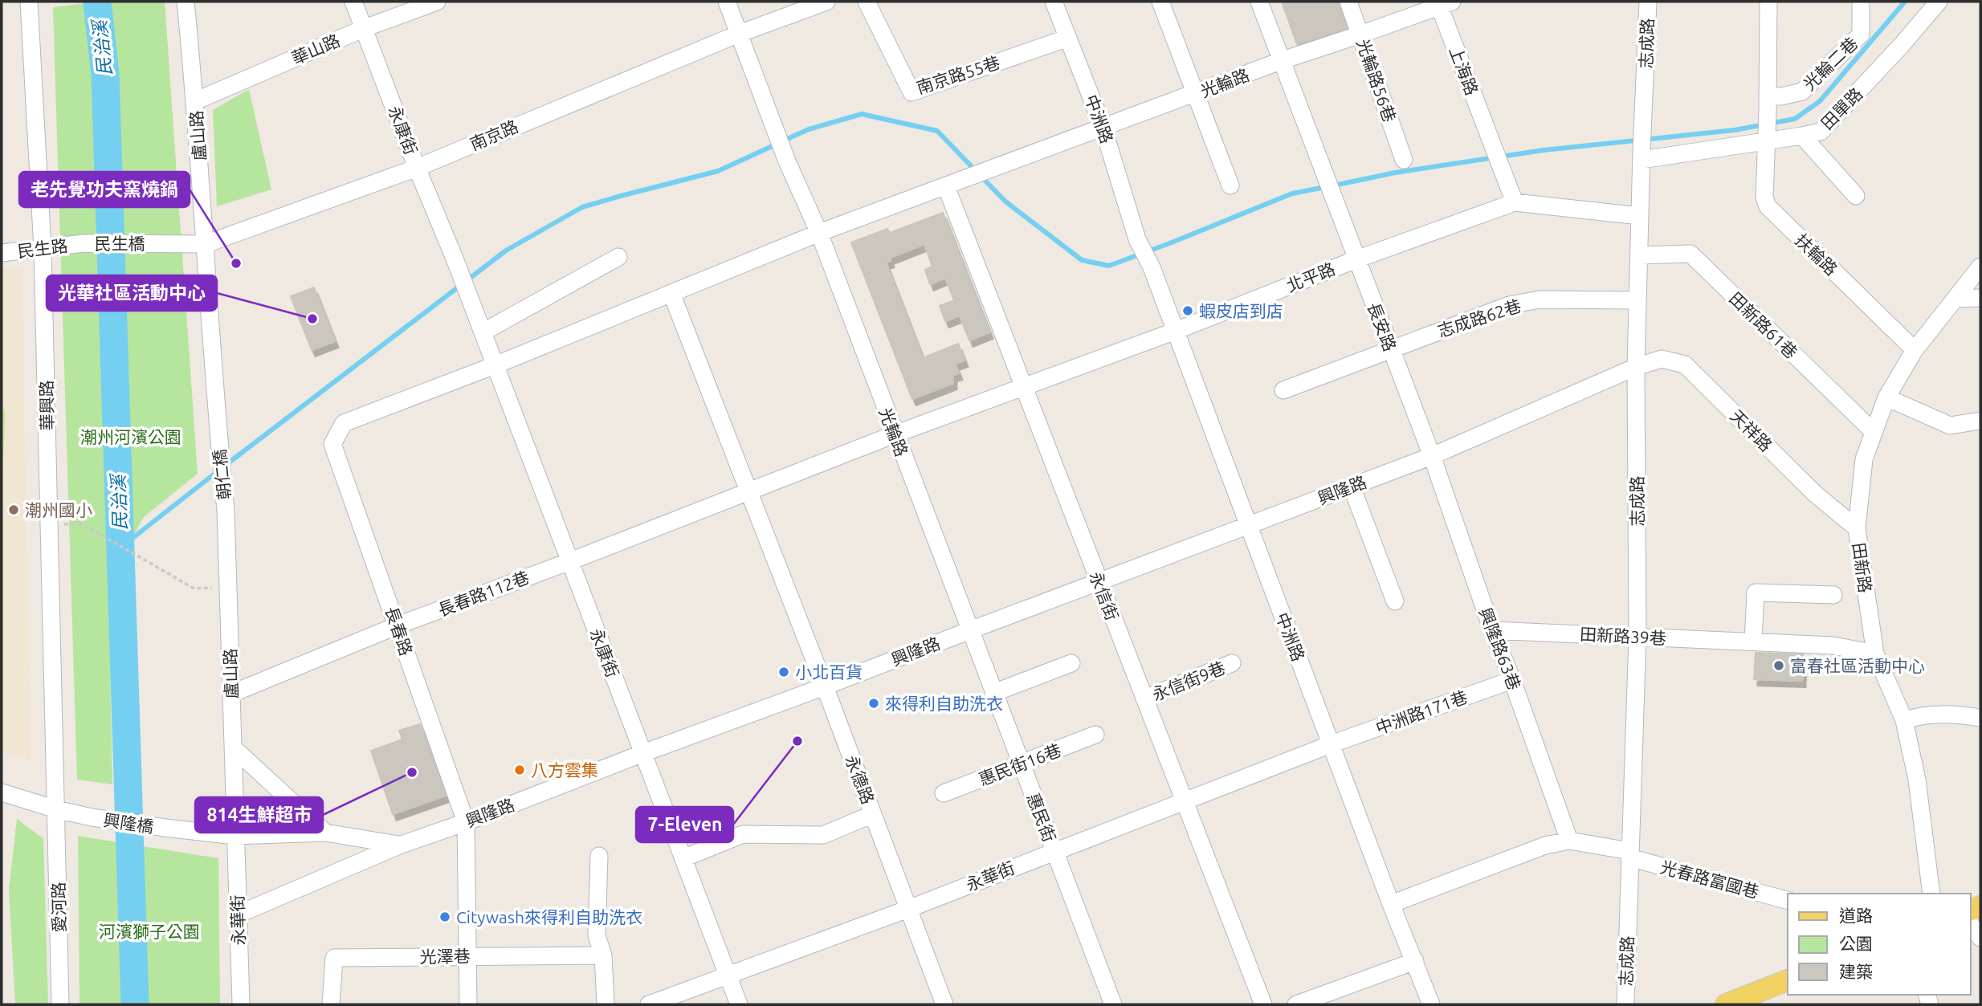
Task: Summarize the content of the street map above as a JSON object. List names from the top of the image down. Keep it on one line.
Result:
{"streets":{"street":["志成路","華山路","光輪二巷","上海路","南京路55巷","光輪路56巷","光輪路","田單路","中洲路","永康街","南京路","盧山路","民生橋","民生路","扶輪路","北平路","志成路62巷","田新路61巷","長安路","華興路","天祥路","朝仁橋","興隆路","田新路","長春路112巷","永信街","長春路","田新路39巷","興隆路63巷","永信街9巷","中洲路171巷","惠民街16巷","永德路","惠民街","興隆橋","永華街","光春路富國巷","愛河路","光澤巷"]},"crossings":[["志成路","田單路"],["志成路","北平路"],["志成路","志成路62巷"],["志成路","田新路61巷"],["志成路","天祥路"],["志成路","田新路39巷"],["志成路","光春路富國巷"],["華山路","永康街"],["華山路","盧山路"],["光輪二巷","扶輪路"],["上海路","光輪路"],["上海路","北平路"],["南京路55巷","中洲路"],["光輪路56巷","光輪路"],["光輪路","中洲路"],["光輪路","南京路"],["光輪路","北平路"],["光輪路","長安路"],["光輪路","興隆路"],["光輪路","永信街"],["光輪路","長春路"],["光輪路","惠民街"],["田單路","扶輪路"],["中洲路","北平路"],["中洲路","興隆路"],["中洲路","中洲路171巷"],["中洲路","永華街"],["永康街","南京路"],["永康街","興隆路"],["永康街","長春路112巷"],["永康街","長春路"],["永康街","永華街"],["南京路","盧山路"],["南京路","民生橋"],["盧山路","朝仁橋"],["盧山路","興隆路"],["盧山路","長春路112巷"],["盧山路","永華街"],["民生橋","民生路"],["民生路","華興路"],["扶輪路","田新路"],["北平路","長安路"],["北平路","長春路112巷"],["北平路","永信街"],["北平路","永德路"],["志成路62巷","長安路"],["田新路61巷","田新路"],["長安路","天祥路"],["長安路","興隆路"],["長安路","興隆路63巷"],["華興路","興隆橋"],["華興路","愛河路"],["天祥路","興隆路"],["天祥路","田新路"],["天祥路","興隆路63巷"],["興隆路","永信街"],["興隆路","長春路"],["興隆路","興隆路63巷"],["興隆路","永德路"],["興隆路","惠民街"],["興隆路","興隆橋"],["興隆路","永華街"],["田新路","田新路39巷"],["長春路112巷","長春路"],["長春路112巷","永德路"],["永信街","永信街9巷"],["永信街","永華街"],["長春路","永德路"],["長春路","光澤巷"],["田新路39巷","興隆路63巷"],["興隆路63巷","中洲路171巷"],["中洲路171巷","永華街"],["惠民街16巷","惠民街"],["永德路","永華街"],["惠民街","永華街"],["興隆橋","愛河路"]],"water":["民治溪"],"parks":["潮州河濱公園","河濱獅子公園"],"places":["老先覺功夫窯燒鍋","蝦皮店到店","光華社區活動中心","潮州國小","富春社區活動中心","小北百貨","來得利自助洗衣","7-Eleven","八方雲集","814生鮮超市","Citywash來得利自助洗衣"],"legend":["道路","公園","建築"]}
